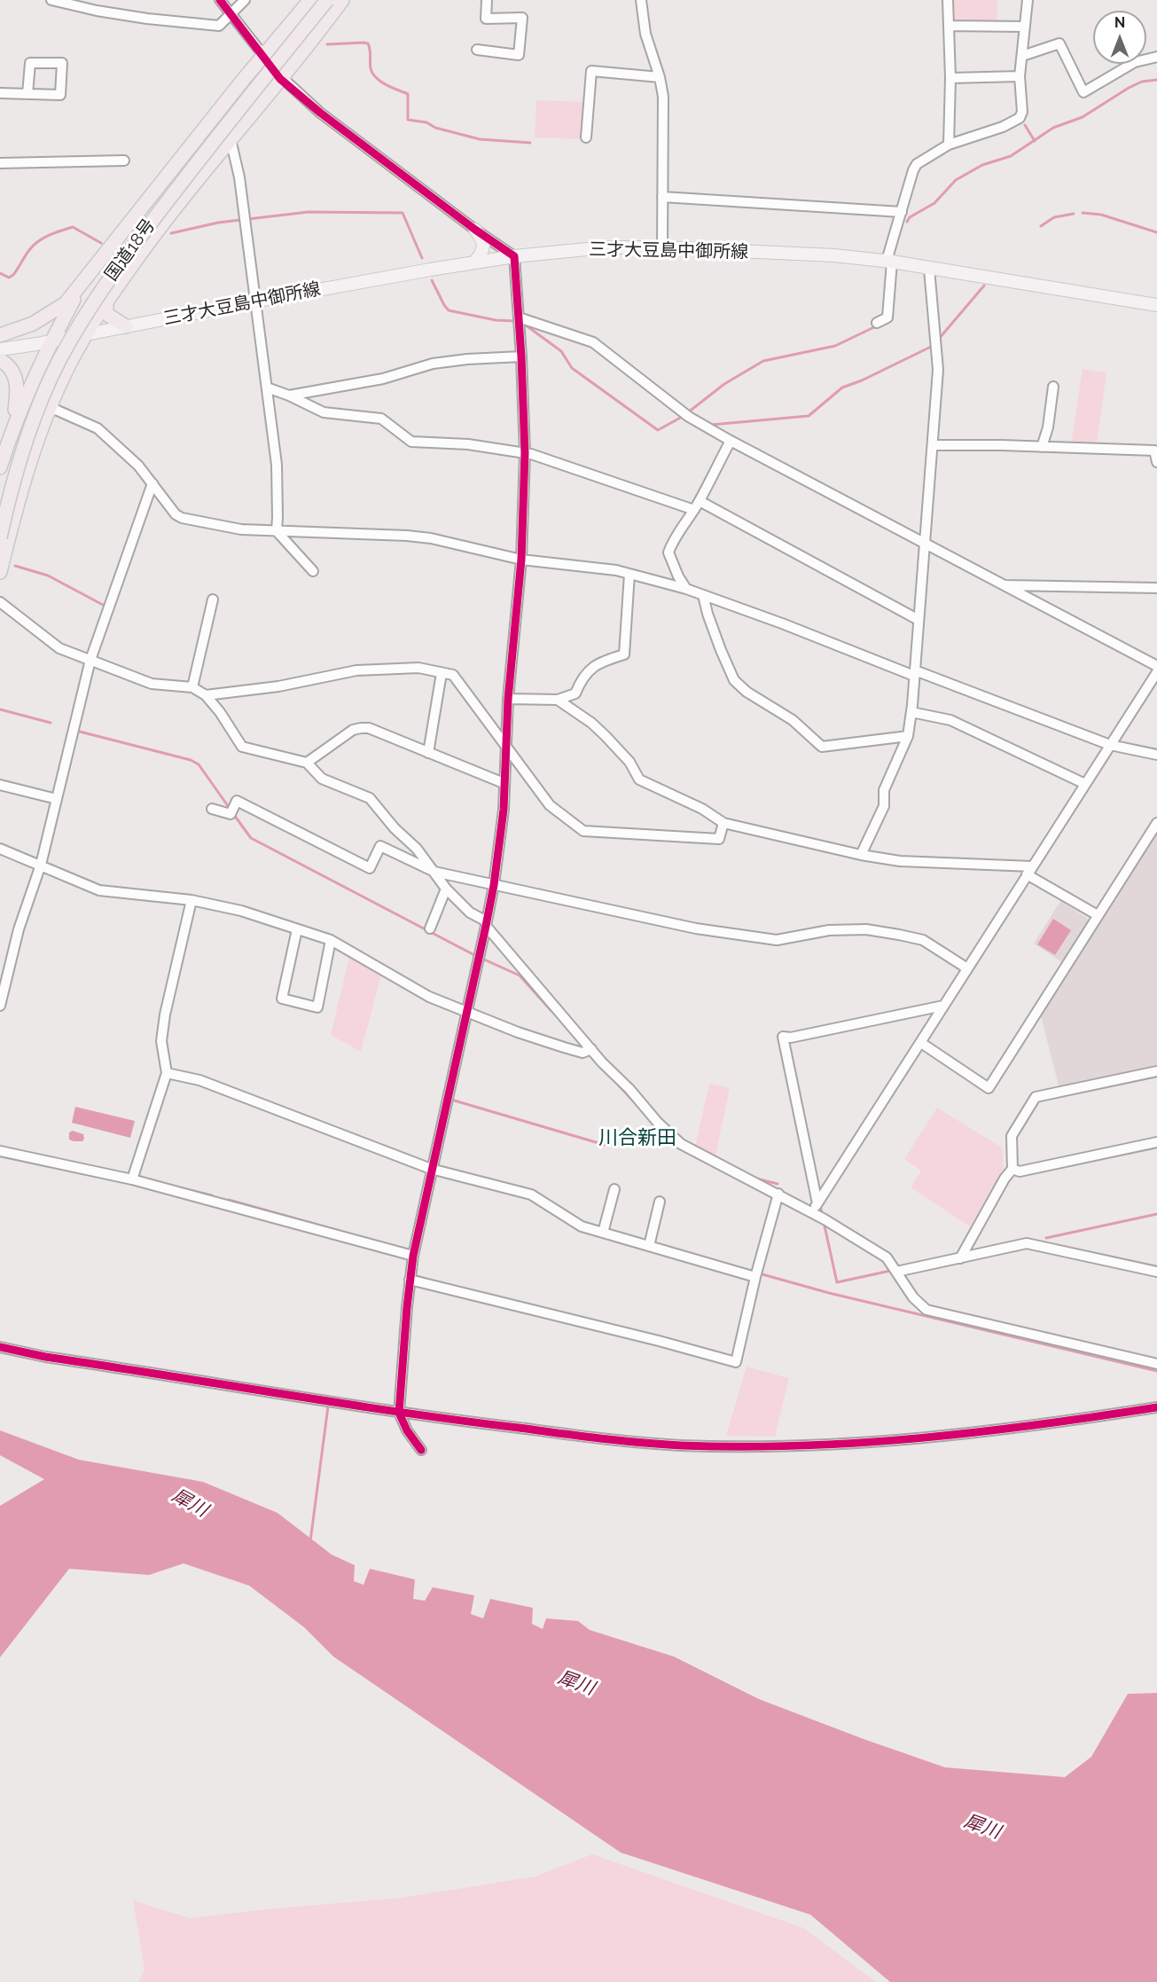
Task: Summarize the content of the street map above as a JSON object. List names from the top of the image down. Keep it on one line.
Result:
{"streets":{"highway":["国道18号"],"main road":["三才大豆島中御所線"]},"districts":["川合新田"],"water":["犀川"],"north":"top"}
